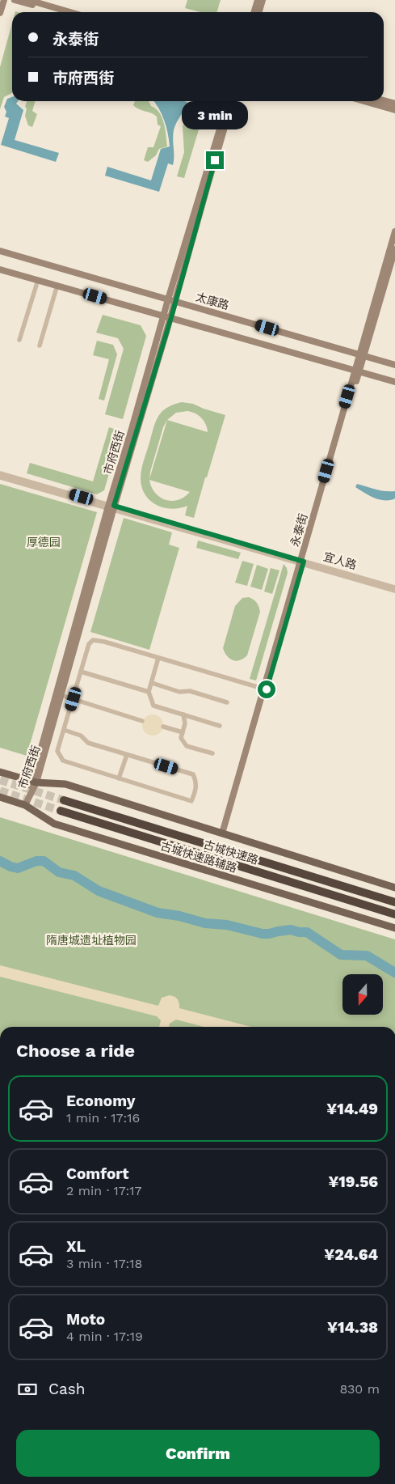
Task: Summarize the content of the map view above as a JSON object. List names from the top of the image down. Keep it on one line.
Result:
{"streets":{"highway":["古城快速路"],"main road":["古城快速路辅路"],"street":["太康路","市府西街","永泰街","宜人路"]},"crossings":[["太康路","市府西街"],["太康路","永泰街"],["市府西街","宜人路"],["市府西街","古城快速路辅路"],["永泰街","宜人路"]],"parks":["厚德园","隋唐城遗址植物园"],"north":"bottom","page":{"banner":["永泰街","市府西街"],"bubble":"3 min","heading":"Choose a ride","list":[{"name":"Economy","note":"1 min · 17:16","value":"¥14.49"},{"name":"Comfort","note":"2 min · 17:17","value":"¥19.56"},{"name":"XL","note":"3 min · 17:18","value":"¥24.64"},{"name":"Moto","note":"4 min · 17:19","value":"¥14.38"}],"pay":["Cash","830 m"],"buttons":"Confirm"}}
